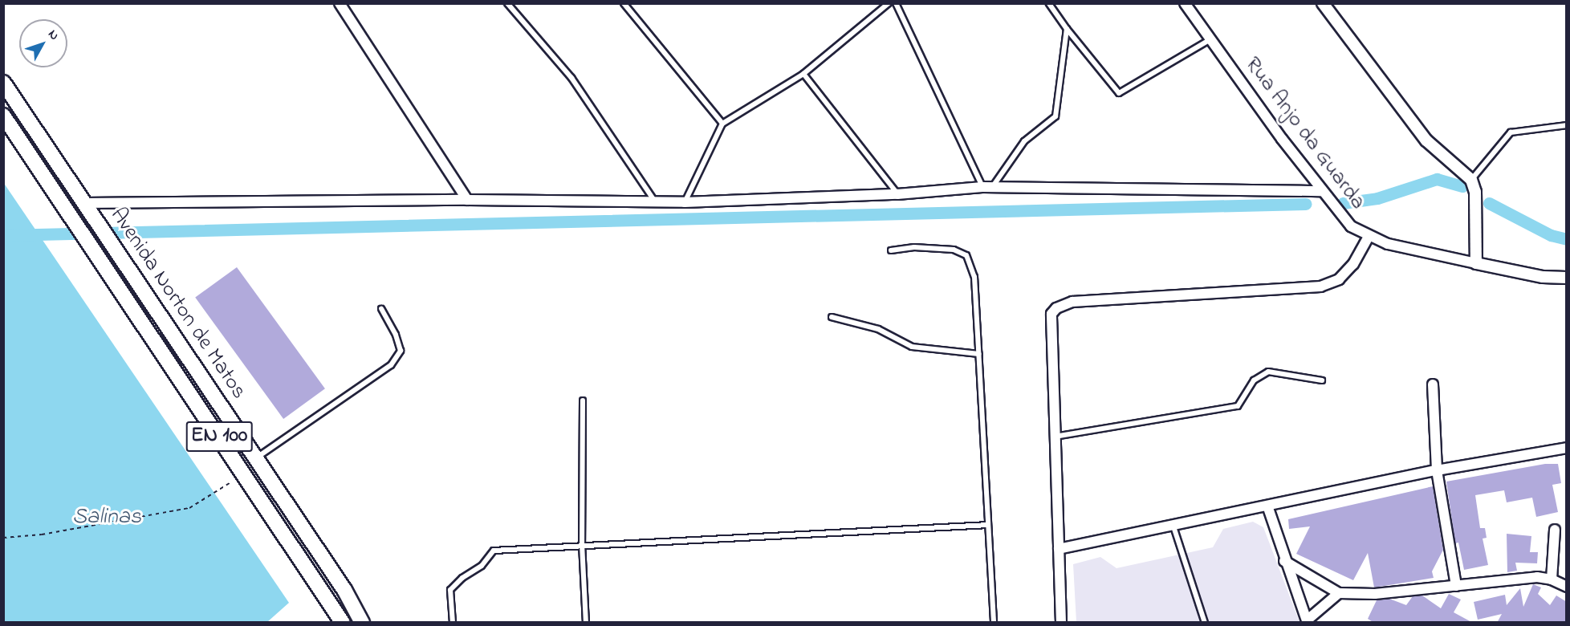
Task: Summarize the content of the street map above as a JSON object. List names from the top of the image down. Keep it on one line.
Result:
{"streets":{"main road":["Avenida Norton de Matos","EN 100"],"street":["Rua Anjo da Guarda"]},"water":["Salinas"],"north":"top right"}
